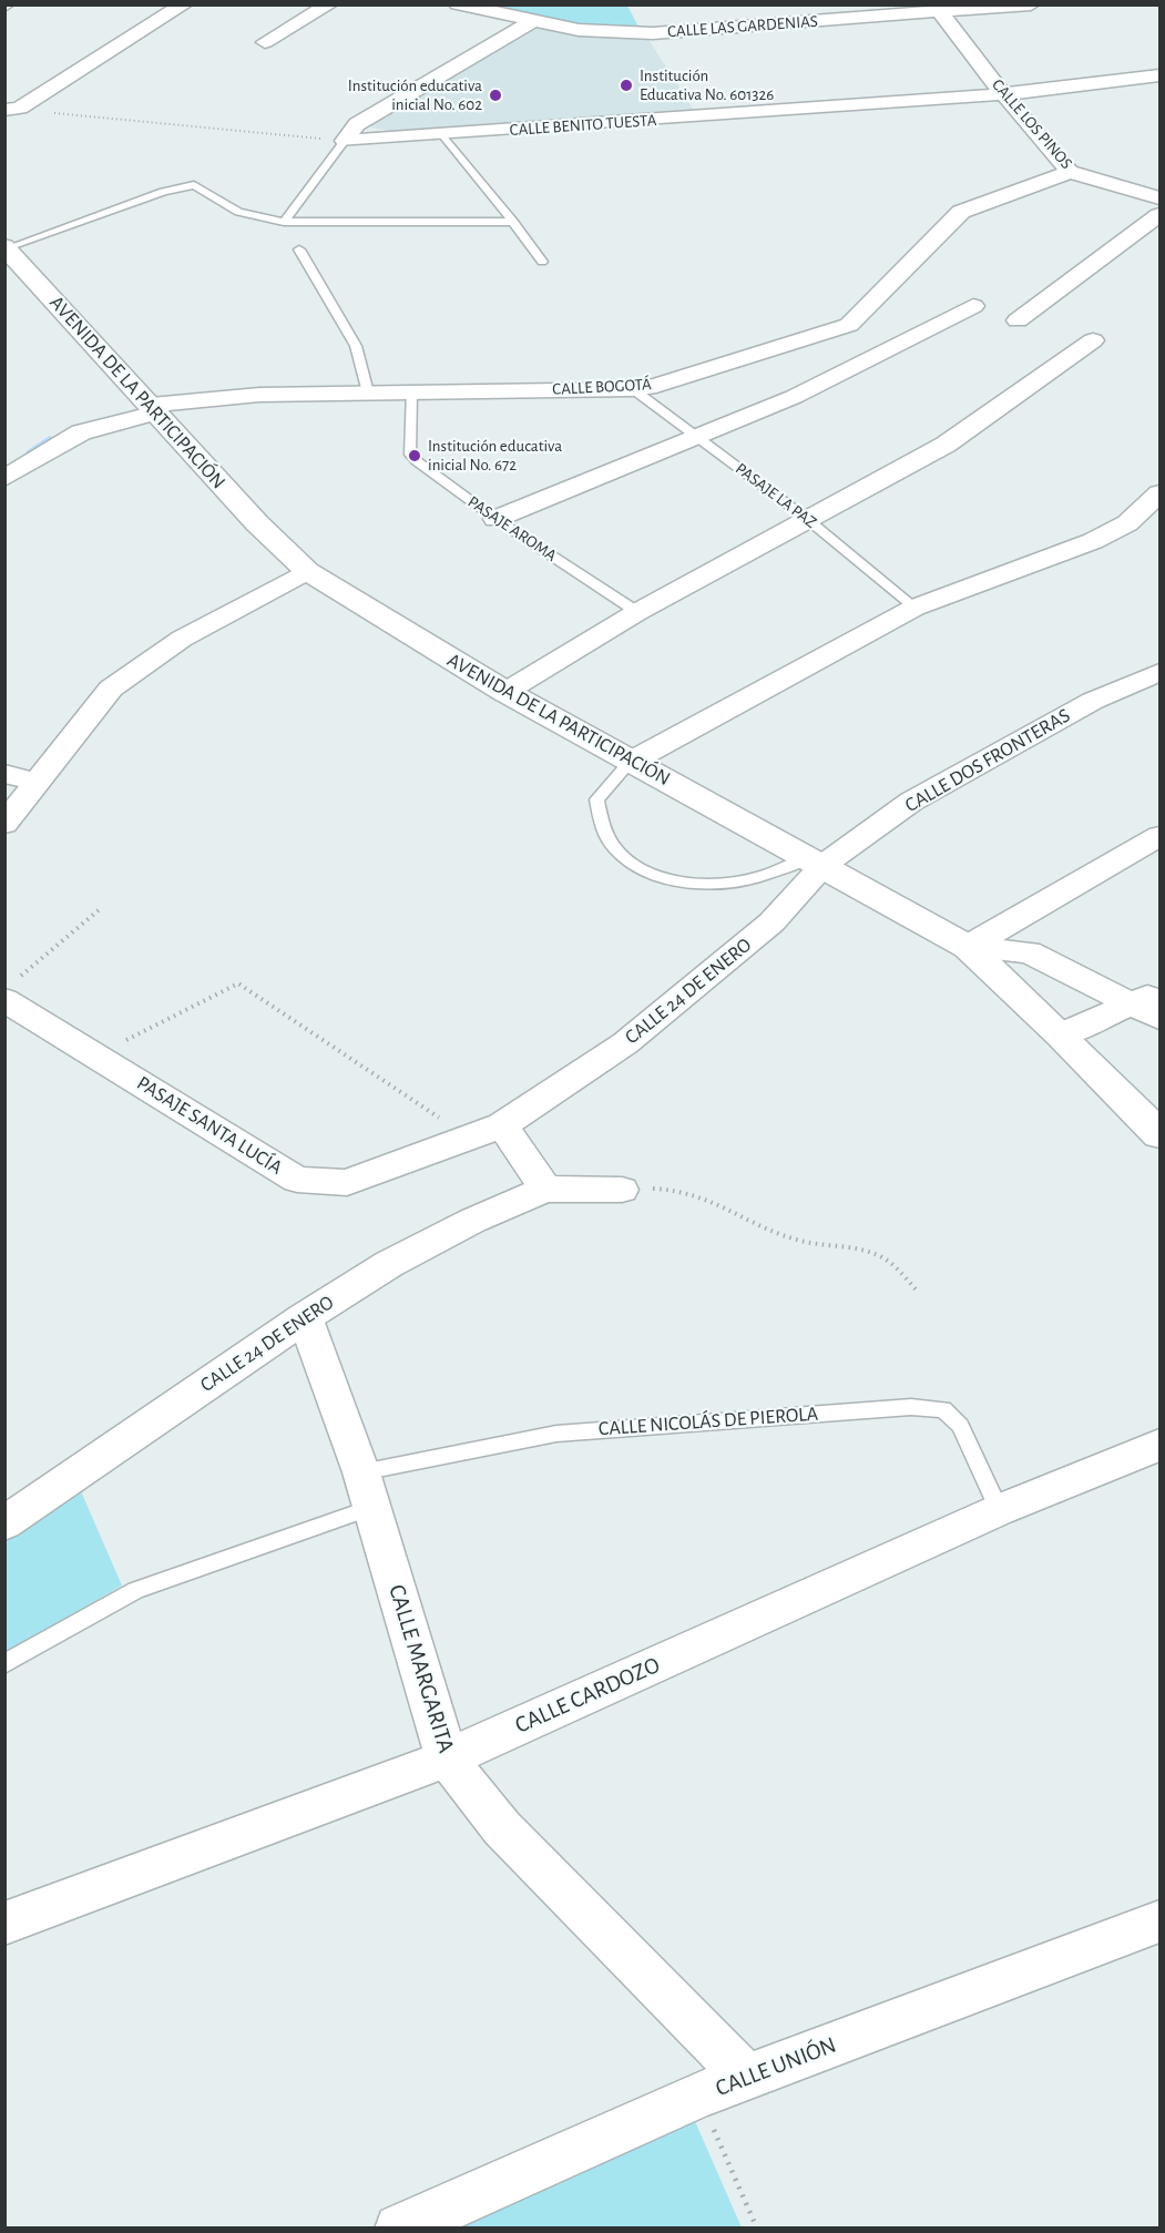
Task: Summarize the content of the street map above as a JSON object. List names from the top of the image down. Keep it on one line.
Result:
{"streets":{"main road":["AVENIDA DE LA PARTICIPACIÓN"],"street":["CALLE LAS GARDENIAS","CALLE LOS PINOS","CALLE BENITO TUESTA","CALLE BOGOTÁ","CALLE DOS FRONTERAS","CALLE 24 DE ENERO","PASAJE SANTA LUCÍA","CALLE MARGARITA","CALLE CARDOZO","CALLE UNIÓN"],"lane":["PASAJE LA PAZ","PASAJE AROMA","CALLE NICOLÁS DE PIEROLA"]},"crossings":[["CALLE LAS GARDENIAS","CALLE LOS PINOS"],["CALLE LOS PINOS","CALLE BENITO TUESTA"],["CALLE LOS PINOS","CALLE BOGOTÁ"],["CALLE BOGOTÁ","AVENIDA DE LA PARTICIPACIÓN"],["CALLE BOGOTÁ","PASAJE LA PAZ"],["CALLE BOGOTÁ","PASAJE AROMA"],["AVENIDA DE LA PARTICIPACIÓN","CALLE DOS FRONTERAS"],["AVENIDA DE LA PARTICIPACIÓN","CALLE 24 DE ENERO"],["CALLE DOS FRONTERAS","CALLE 24 DE ENERO"],["CALLE 24 DE ENERO","PASAJE SANTA LUCÍA"],["CALLE 24 DE ENERO","CALLE MARGARITA"],["CALLE NICOLÁS DE PIEROLA","CALLE MARGARITA"],["CALLE NICOLÁS DE PIEROLA","CALLE CARDOZO"],["CALLE MARGARITA","CALLE CARDOZO"],["CALLE MARGARITA","CALLE UNIÓN"]],"places":["Institución Educativa No. 601326","Institución educativa inicial No. 602","Institución educativa inicial No. 672"]}
